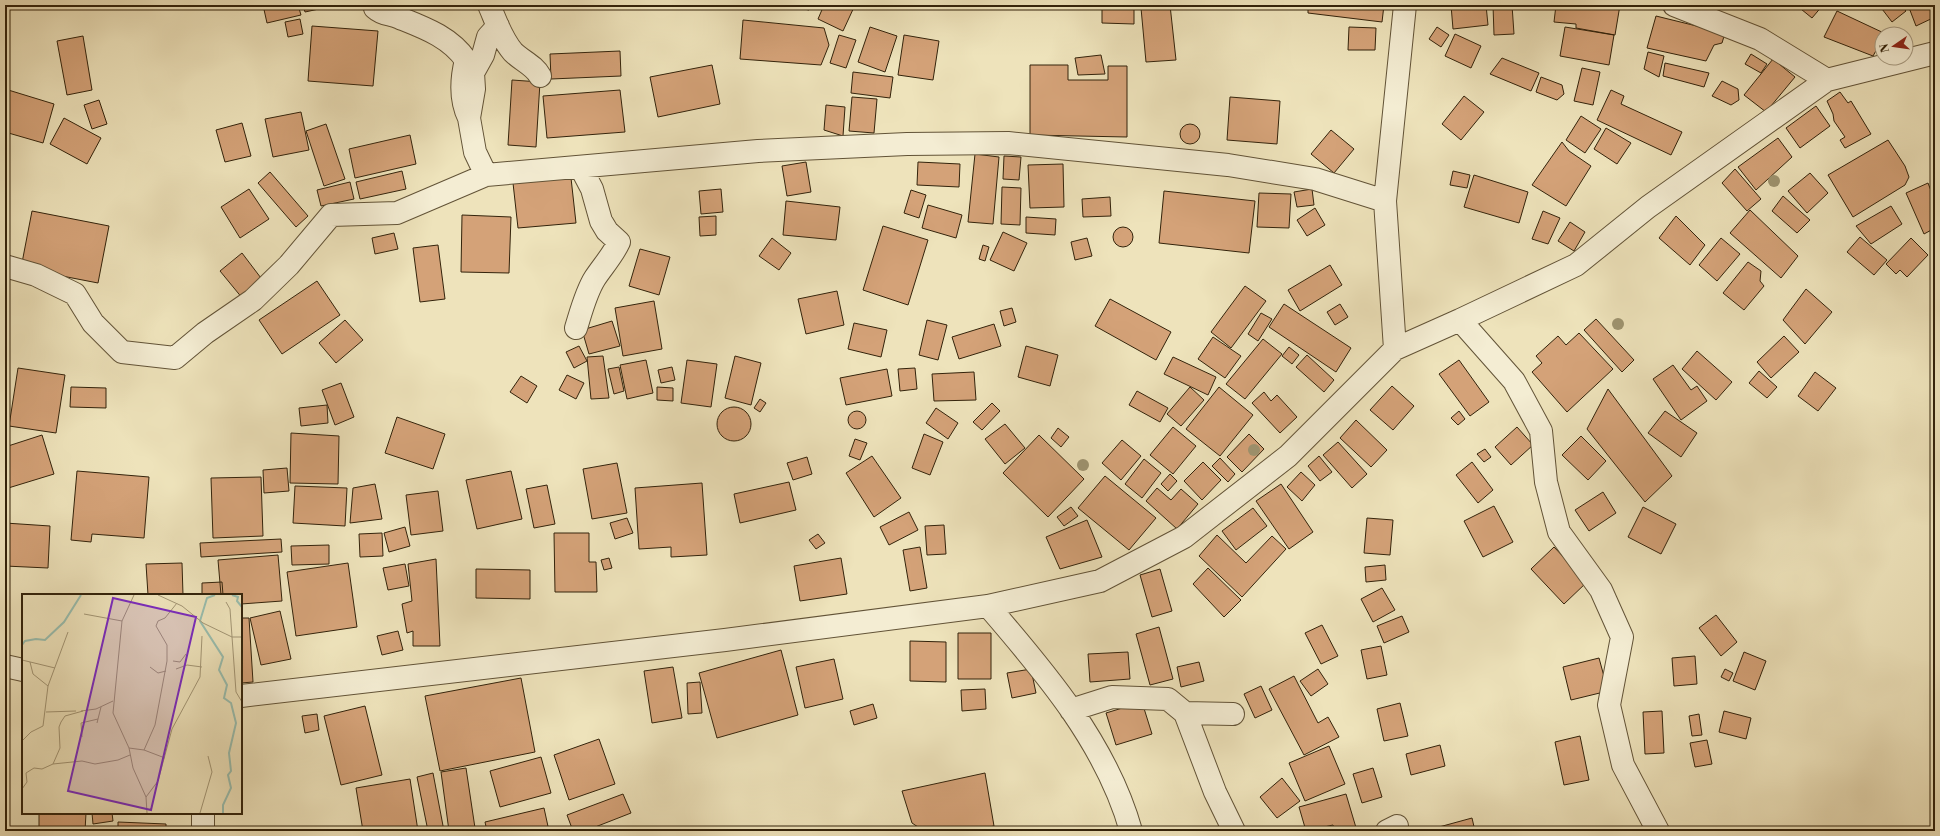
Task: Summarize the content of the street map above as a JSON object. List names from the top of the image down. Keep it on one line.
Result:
{"north":"left"}
